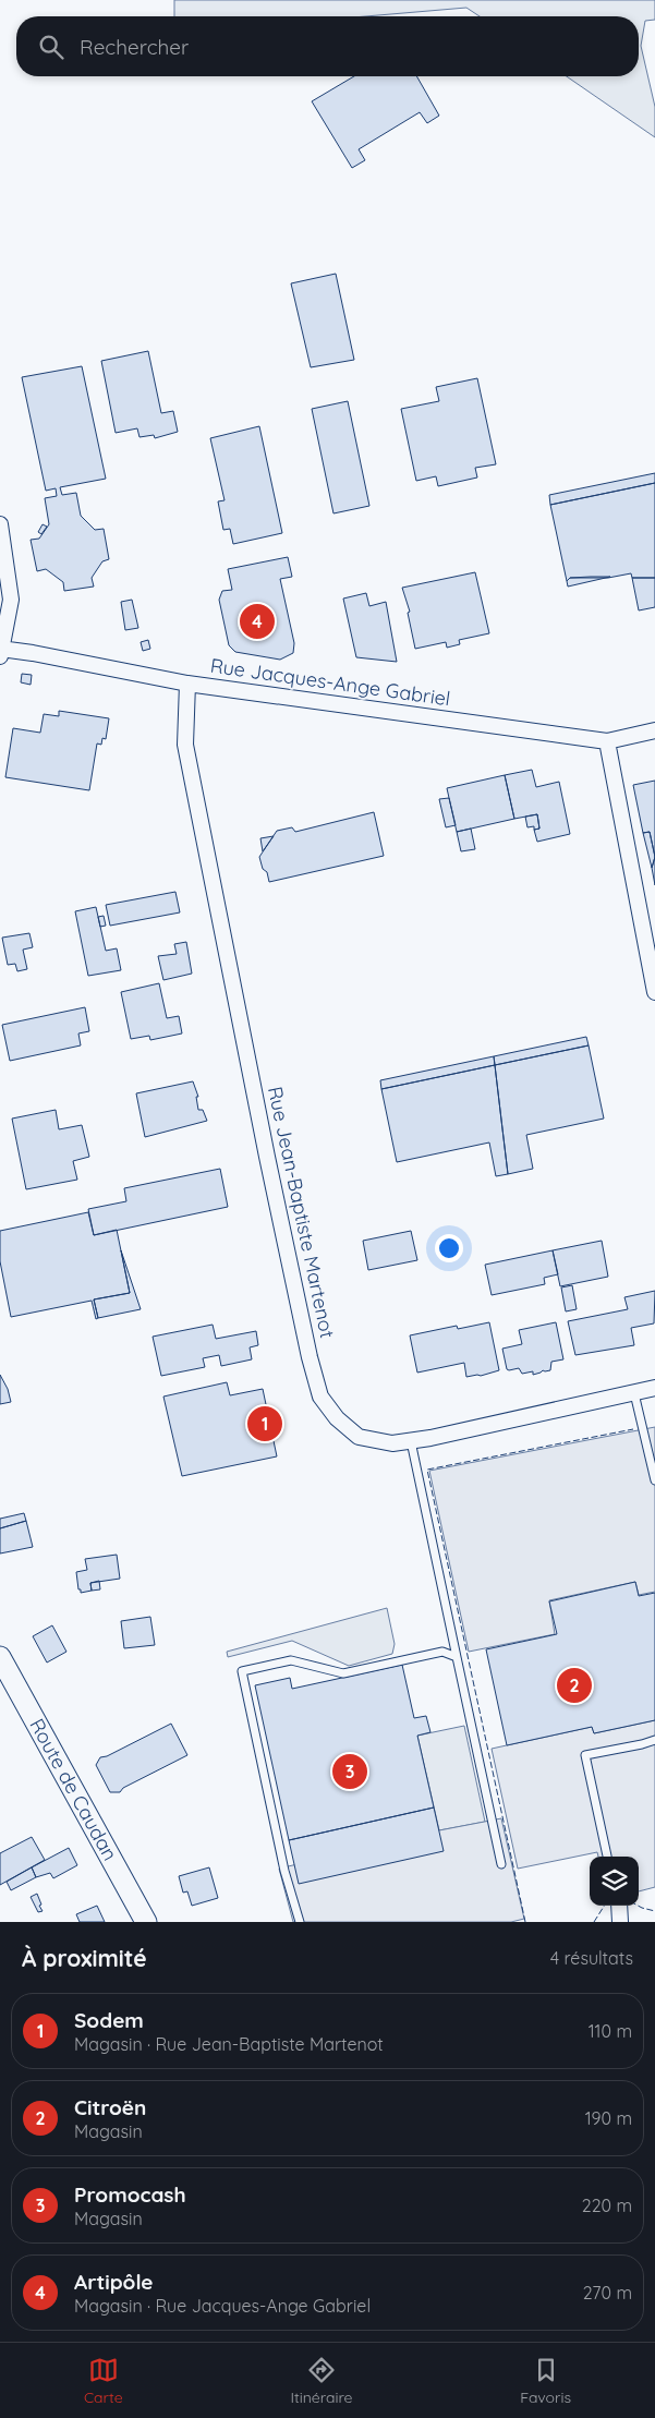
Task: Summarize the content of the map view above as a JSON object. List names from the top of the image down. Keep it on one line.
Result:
{"streets":{"street":["Rue Jacques-Ange Gabriel","Rue Jean-Baptiste Martenot","Route de Caudan"]},"crossings":[["Rue Jacques-Ange Gabriel","Rue Jean-Baptiste Martenot"]],"page":{"search":"Rechercher","pins":["4","1","2","3"],"heading":["À proximité","4 résultats"],"list":[{"mark":"1","name":"Sodem","note":"Magasin · Rue Jean-Baptiste Martenot","value":"110 m"},{"mark":"2","name":"Citroën","note":"Magasin","value":"190 m"},{"mark":"3","name":"Promocash","note":"Magasin","value":"220 m"},{"mark":"4","name":"Artipôle","note":"Magasin · Rue Jacques-Ange Gabriel","value":"270 m"}],"nav":["Carte","Itinéraire","Favoris"]}}
